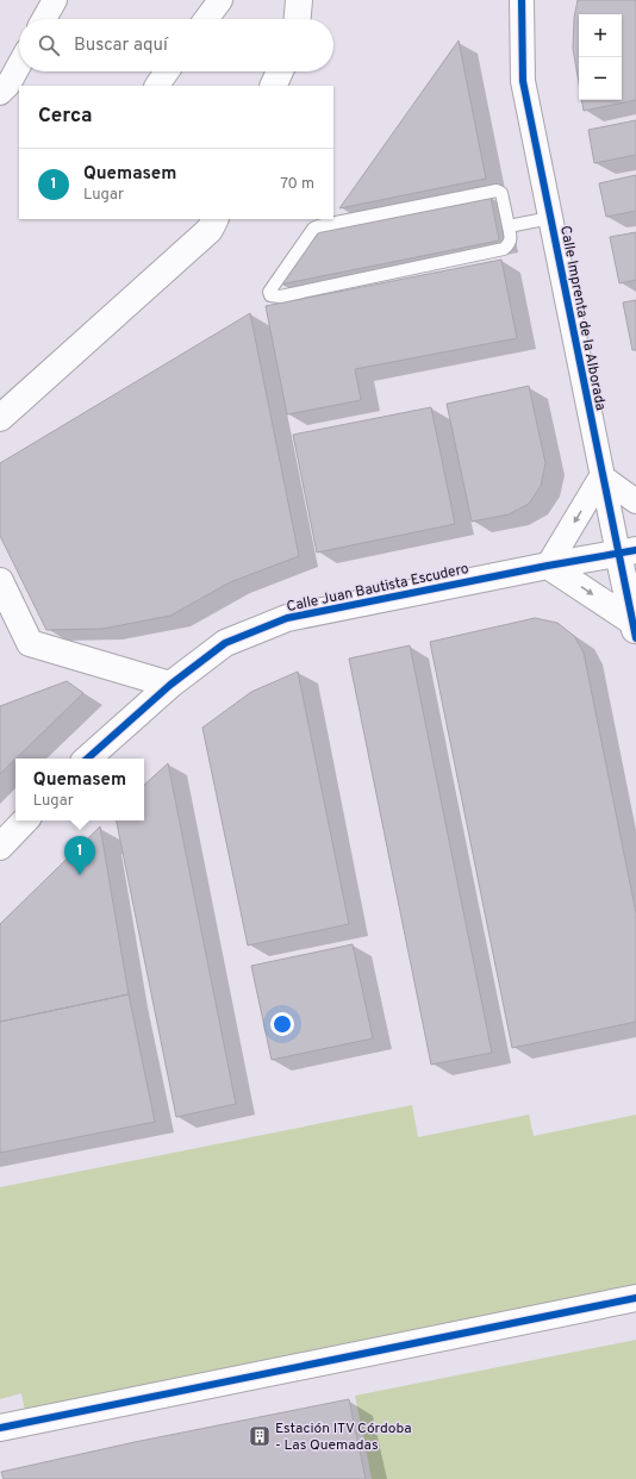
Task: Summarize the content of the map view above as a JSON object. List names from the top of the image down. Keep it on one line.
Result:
{"streets":{"street":["Calle Imprenta de la Alborada","Calle Juan Bautista Escudero"]},"crossings":[["Calle Imprenta de la Alborada","Calle Juan Bautista Escudero"]],"places":{"building":["Estación ITV Córdoba - Las Quemadas"]},"page":{"map_buttons":["+","−"],"search":"Buscar aquí","heading":"Cerca","list":[{"mark":"1","name":"Quemasem","note":"Lugar","value":"70 m"}],"popup":["Quemasem","Lugar"],"pins":"1"}}
